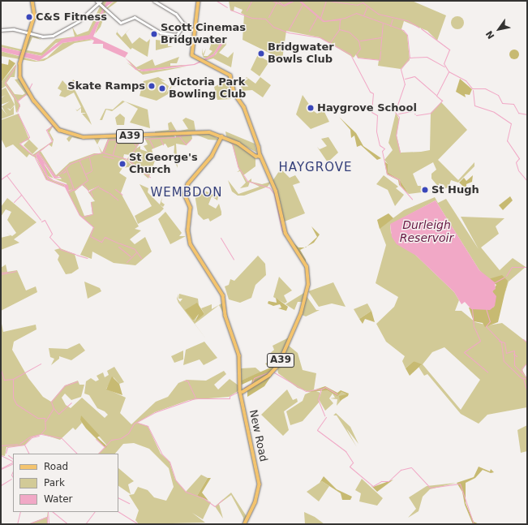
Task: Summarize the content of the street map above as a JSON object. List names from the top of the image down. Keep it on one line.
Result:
{"streets":{"main road":["A39","New Road"]},"crossings":[["A39","New Road"]],"districts":["HAYGROVE","WEMBDON"],"water":["Durleigh Reservoir"],"places":["C&S Fitness","Scott Cinemas Bridgwater","Bridgwater Bowls Club","Skate Ramps","Victoria Park Bowling Club","Haygrove School","St George's Church","St Hugh"],"legend":["Road","Park","Water"],"north":"bottom left"}
